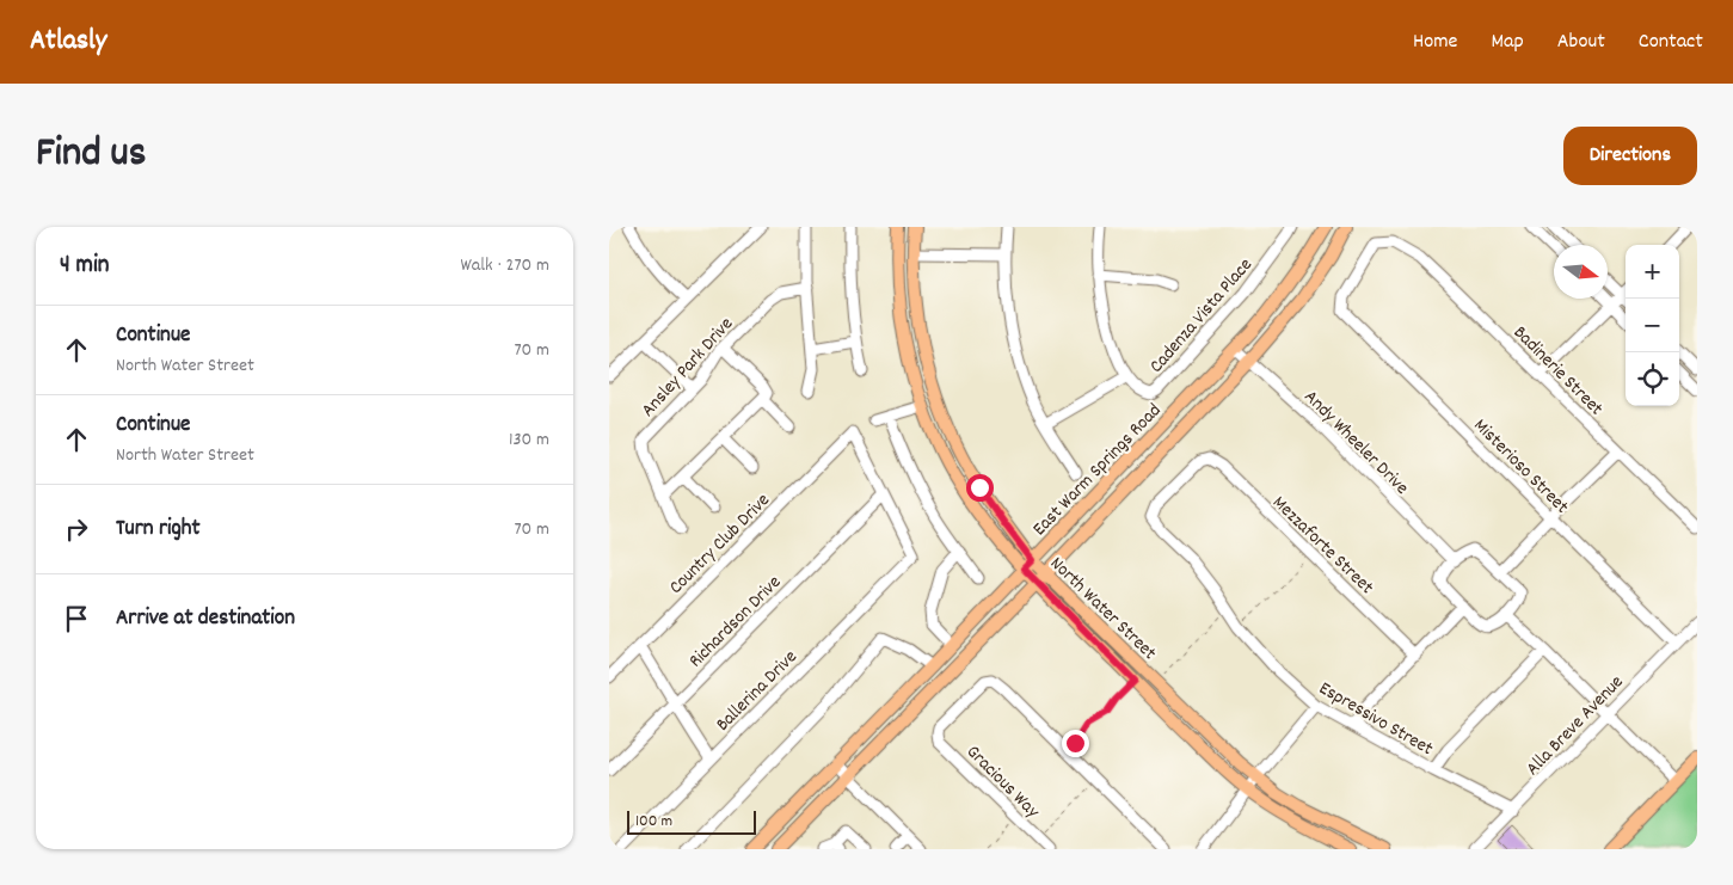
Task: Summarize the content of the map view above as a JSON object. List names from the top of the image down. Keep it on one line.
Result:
{"streets":{"main road":["East Warm Springs Road","North Water Street"],"street":["Cadenza Vista Place","Ansley Park Drive","Badinerie Street","Andy Wheeler Drive","Misterioso Street","Country Club Drive","Mezzaforte Street","Richardson Drive","Ballerina Drive","Espressivo Street","Alla Breve Avenue","Gracious Way"]},"crossings":[["Badinerie Street","Misterioso Street"],["Andy Wheeler Drive","East Warm Springs Road"],["Misterioso Street","Alla Breve Avenue"],["East Warm Springs Road","North Water Street"],["Country Club Drive","Richardson Drive"],["Country Club Drive","Ballerina Drive"],["Mezzaforte Street","Espressivo Street"],["Richardson Drive","Ballerina Drive"],["Espressivo Street","Alla Breve Avenue"]],"scale_bar":"100 m","north":"right","page":{"header":"Atlasly","nav":["Home","Map","About","Contact"],"title":"Find us","buttons":"Directions","heading":["4 min","Walk · 270 m"],"map_buttons":["+","−"],"list":[["Continue","North Water Street","70 m"],["Continue","North Water Street","130 m"],["Turn right","70 m"],"Arrive at destination"],"scale":"100 m"}}
